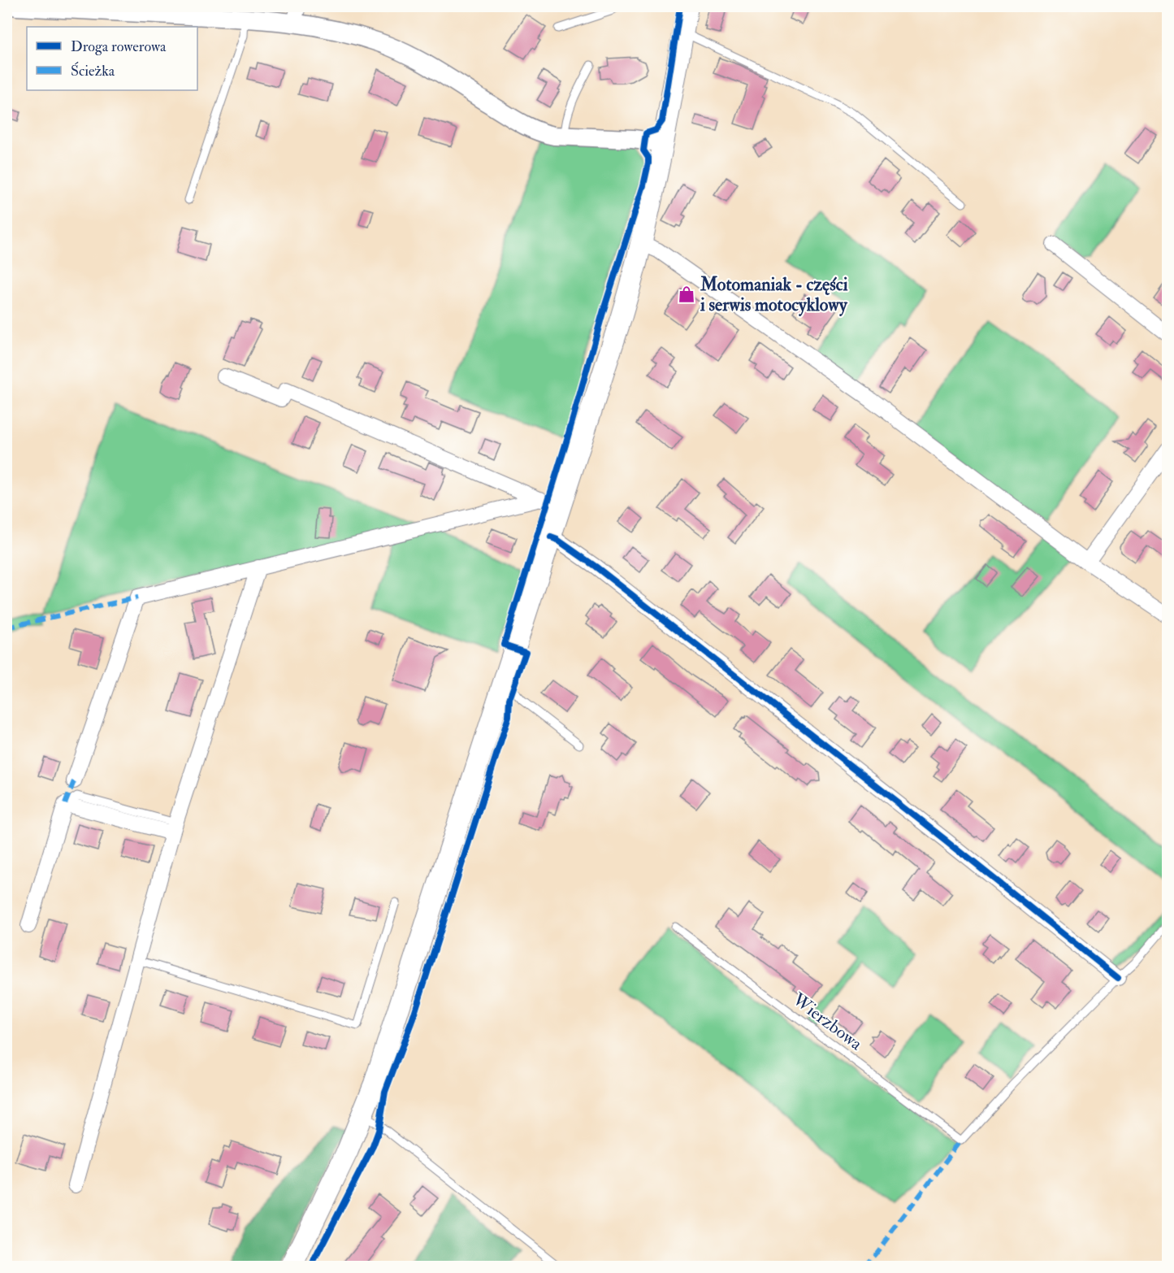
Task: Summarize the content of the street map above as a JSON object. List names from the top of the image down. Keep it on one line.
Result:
{"streets":{"lane":["Wierzbowa"]},"places":{"shop":["Motomaniak - części i serwis motocyklowy"]},"legend":["Droga rowerowa","Ścieżka"]}
